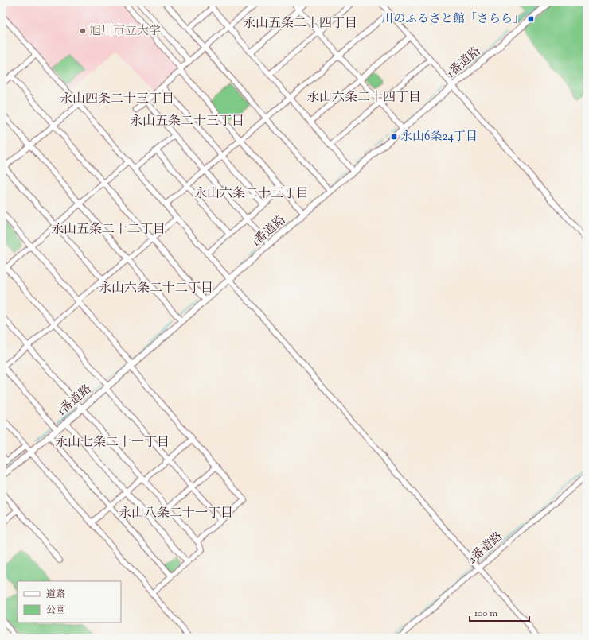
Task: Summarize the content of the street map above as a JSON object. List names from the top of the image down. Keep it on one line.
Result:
{"streets":{"street":["1番道路","2番道路"]},"districts":["永山五条二十四丁目","永山六条二十四丁目","永山四条二十三丁目","永山五条二十三丁目","永山六条二十三丁目","永山五条二十二丁目","永山六条二十二丁目","永山七条二十一丁目","永山八条二十一丁目"],"places":{"transit":["川のふるさと館「さらら」","永山6条24丁目"],"other":["旭川市立大学"]},"legend":["道路","公園"],"scale_bar":"100 m"}
